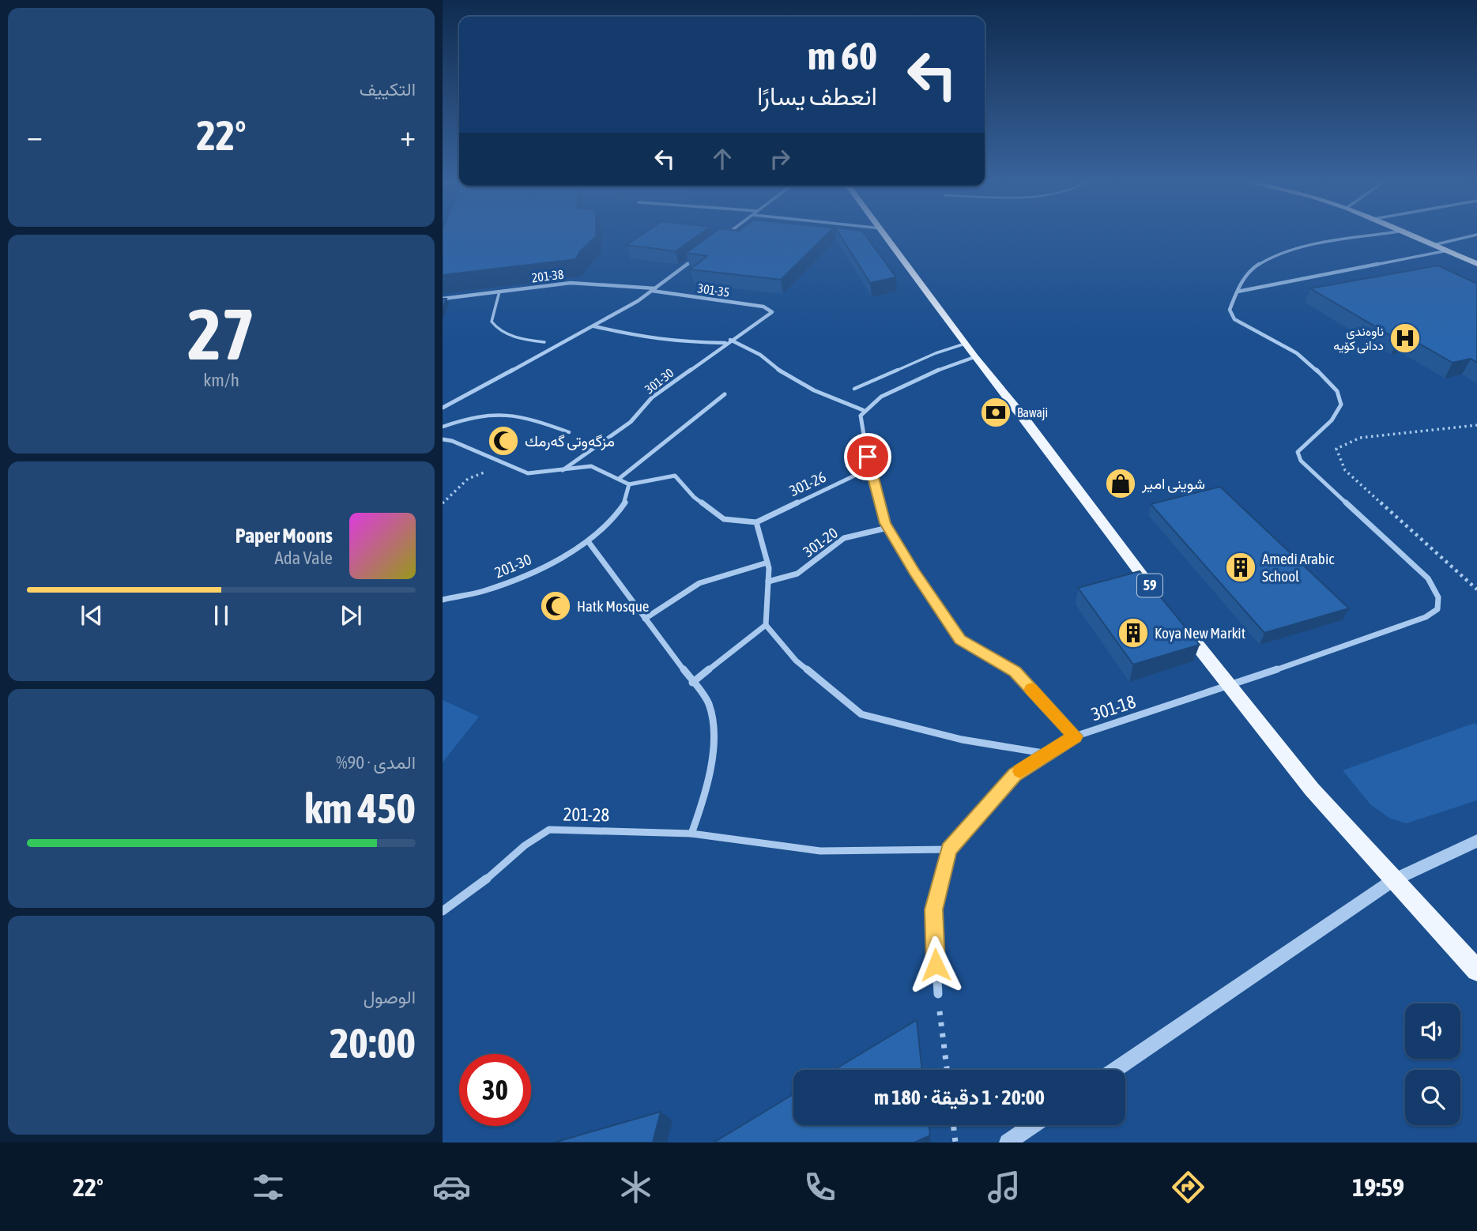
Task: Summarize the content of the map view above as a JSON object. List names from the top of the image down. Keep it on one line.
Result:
{"streets":{"main road":["59"],"street":["201-38","301-35","301-30","301-26","301-20","201-30","301-18","201-28"]},"crossings":[["201-38","301-35"],["301-35","301-30"],["301-18","201-28"]],"places":{"hospital":["ناوەندی ددانی کۆیە"],"bank":["Bawaji"],"mosque":["مزگه‌وتی گه‌رمك","Hatk Mosque"],"shop":["شوينى امير"],"building":["Amedi Arabic School","Koya New Markit"]},"page":{"tile":["التكييف",["27","km/h"],["المدى · 90%","450 km"],["الوصول","20:00"]],"turn":["60 m","انعطف يسارًا"],"heat":["−","22°","+"],"song":["Paper Moons","Ada Vale"],"limit":"30","trip":"20:00 · 1 دقيقة · 180 m","tabs":["19:59","22°"]}}
